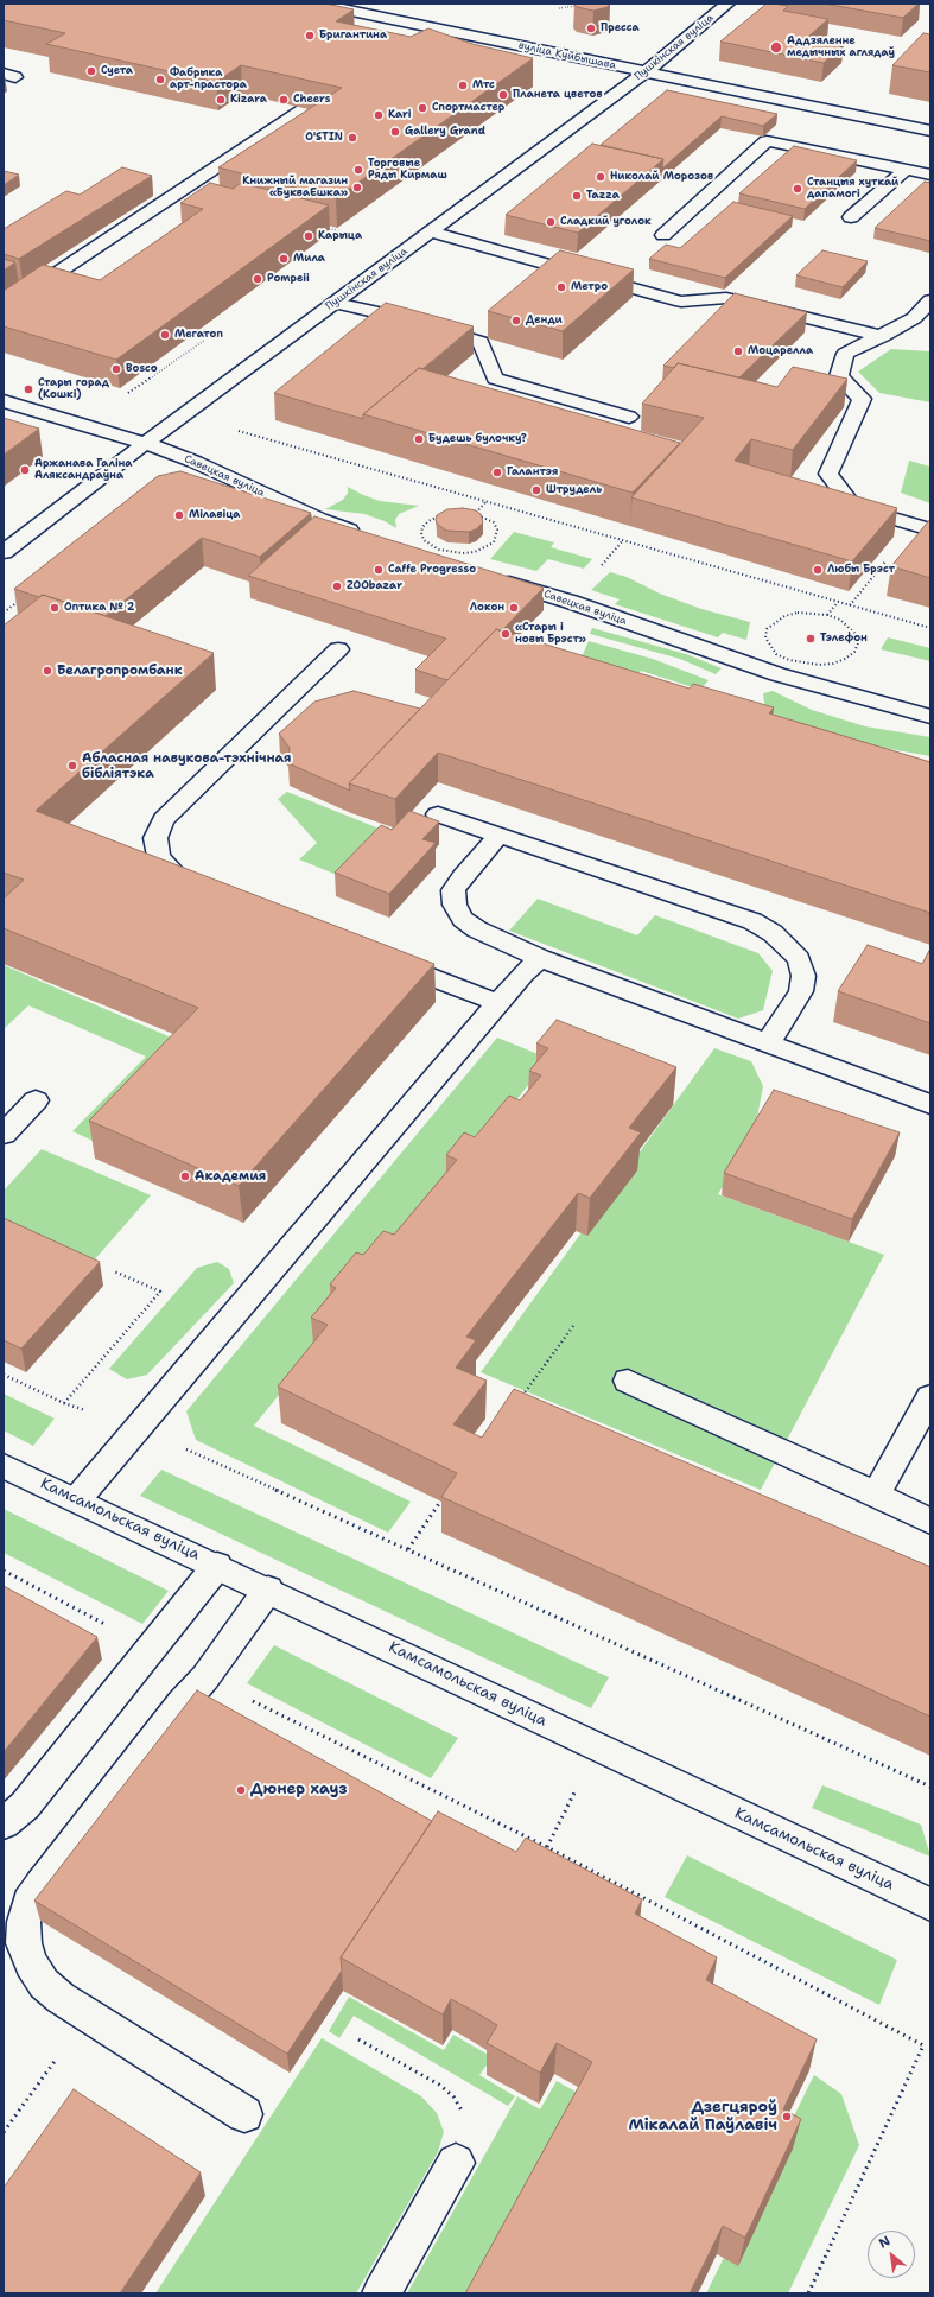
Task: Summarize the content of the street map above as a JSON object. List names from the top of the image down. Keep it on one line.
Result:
{"streets":{"street":["Пушкінская вуліца","вуліца Куйбышава","Савецкая вуліца","Камсамольская вуліца"]},"crossings":[["Пушкінская вуліца","вуліца Куйбышава"],["Пушкінская вуліца","Савецкая вуліца"]],"places":["Пресса","Бригантина","Аддзяленне медычных аглядаў","Суета","Фабрыка арт-прастора","Мтс","Планета цветов","Kizara","Cheers","Спортмастер","Kari","Gallery Grand","O'STIN","Торговые Ряды Кирмаш","Николай Морозов","Книжный магазин «БукваЕшка»","Станцыя хуткай дапамогі","Tazza","Сладкий уголок","Карыца","Мила","Pompeii","Метро","Денди","Мегатоп","Моцарелла","Bosco","Стары горад (Кошкі)","Будешь булочку?","Аржанава Галіна Аляксандраўна","Галантэя","Штрудель","Мілавіца","Caffe Progresso","Любы Брэст","ZOObazar","Оптика № 2","Локон","«Стары і новы Брэст»","Тэлефон","Белагропромбанк","Абласная навукова-тэхнічная бібліятэка","Академия","Дюнер хауз","Дзегцяроў Мікалай Паўлавіч"],"north":"top left"}
